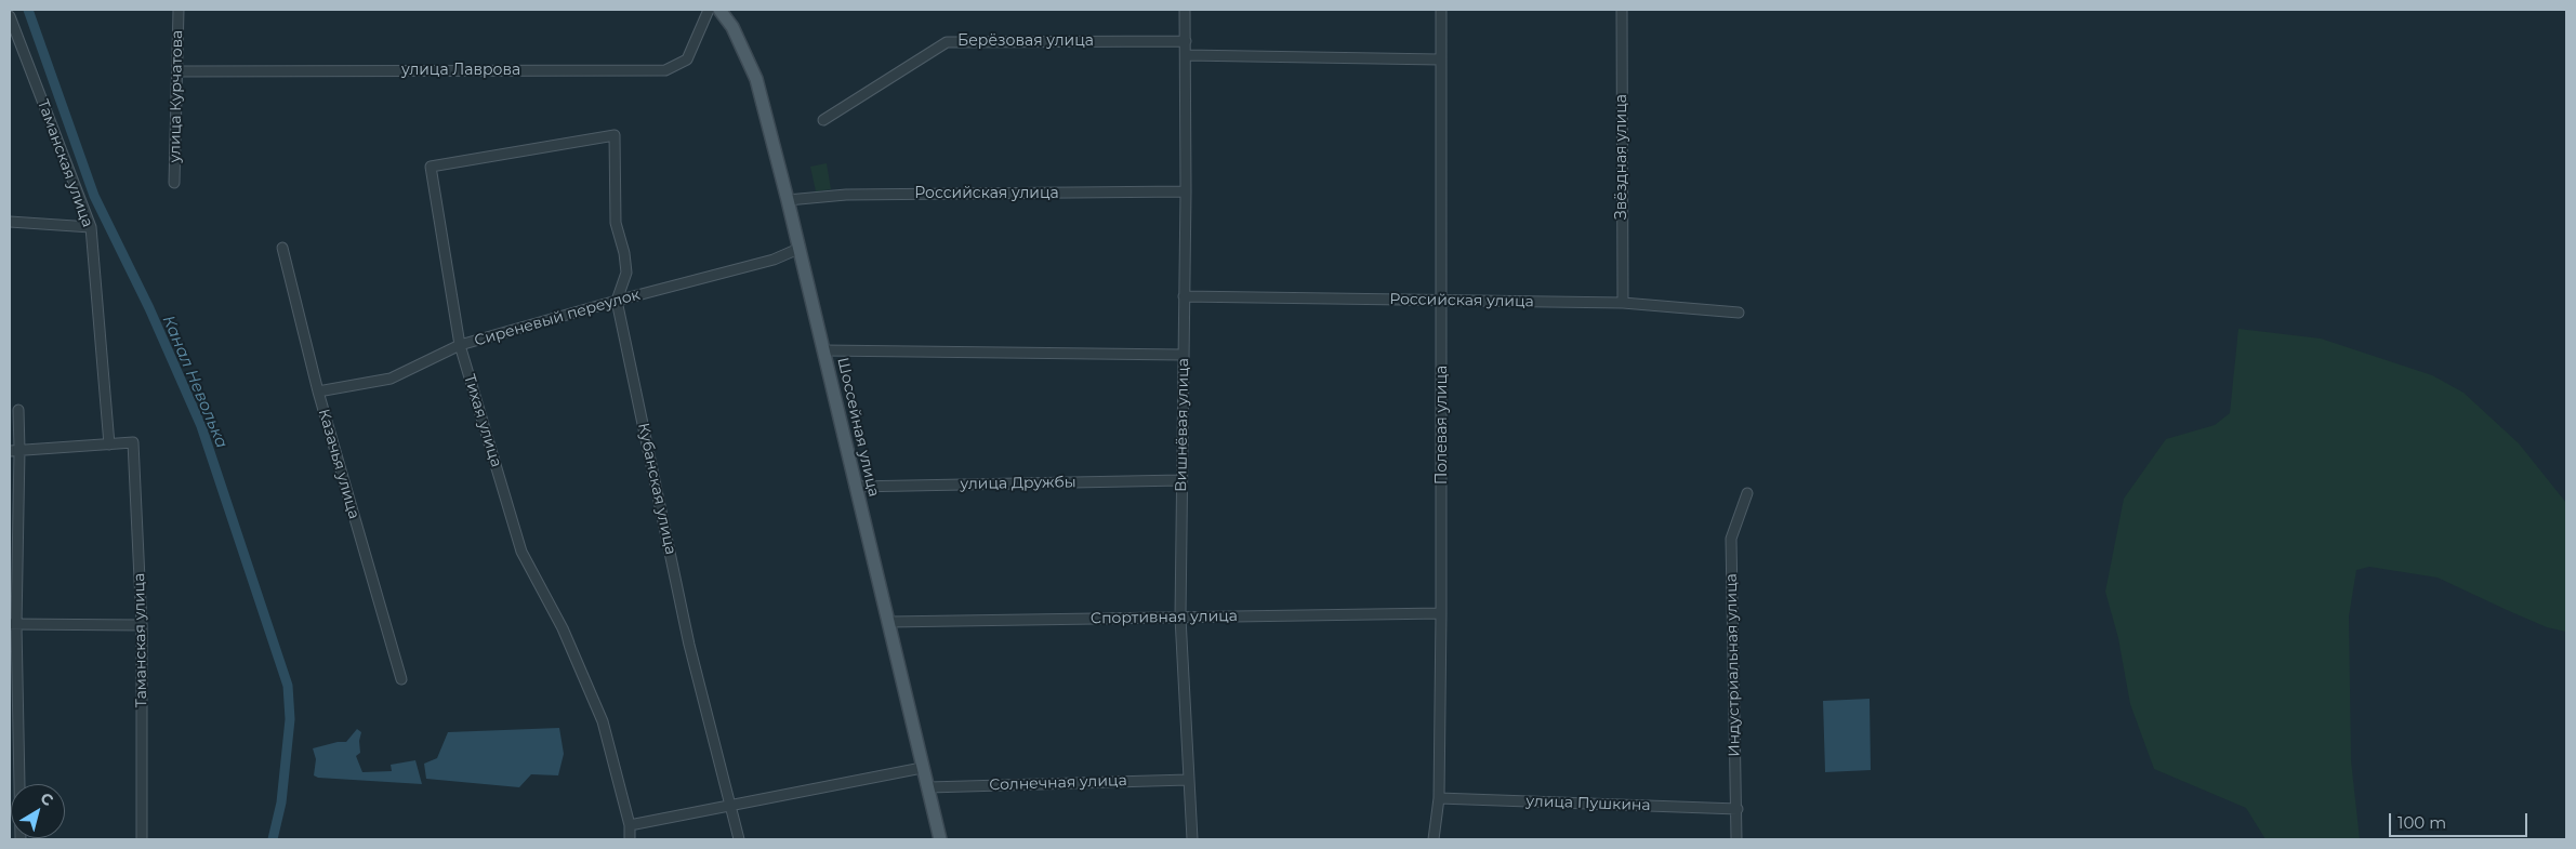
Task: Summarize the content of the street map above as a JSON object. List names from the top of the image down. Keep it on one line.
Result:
{"streets":{"main road":["Шоссейная улица"],"street":["Берёзовая улица","улица Лаврова","улица Курчатова","Звёздная улица","Таманская улица","Российская улица","Сиреневый переулок","Тихая улица","Вишнёвая улица","Полевая улица","Казачья улица","улица Дружбы","Кубанская улица","Спортивная улица","Индустриальная улица","Солнечная улица","улица Пушкина"]},"crossings":[["Берёзовая улица","Вишнёвая улица"],["улица Лаврова","улица Курчатова"],["Звёздная улица","Российская улица"],["Российская улица","Вишнёвая улица"],["Российская улица","Полевая улица"],["Российская улица","Шоссейная улица"],["Сиреневый переулок","Тихая улица"],["Сиреневый переулок","Шоссейная улица"],["Сиреневый переулок","Казачья улица"],["Сиреневый переулок","Кубанская улица"],["Тихая улица","Кубанская улица"],["Вишнёвая улица","улица Дружбы"],["Вишнёвая улица","Спортивная улица"],["Вишнёвая улица","Солнечная улица"],["Полевая улица","Спортивная улица"],["Полевая улица","улица Пушкина"],["Шоссейная улица","улица Дружбы"],["Шоссейная улица","Спортивная улица"],["Шоссейная улица","Солнечная улица"],["Индустриальная улица","улица Пушкина"]],"water":["Канал Неволька"],"scale_bar":"100 m","north":"top right"}
